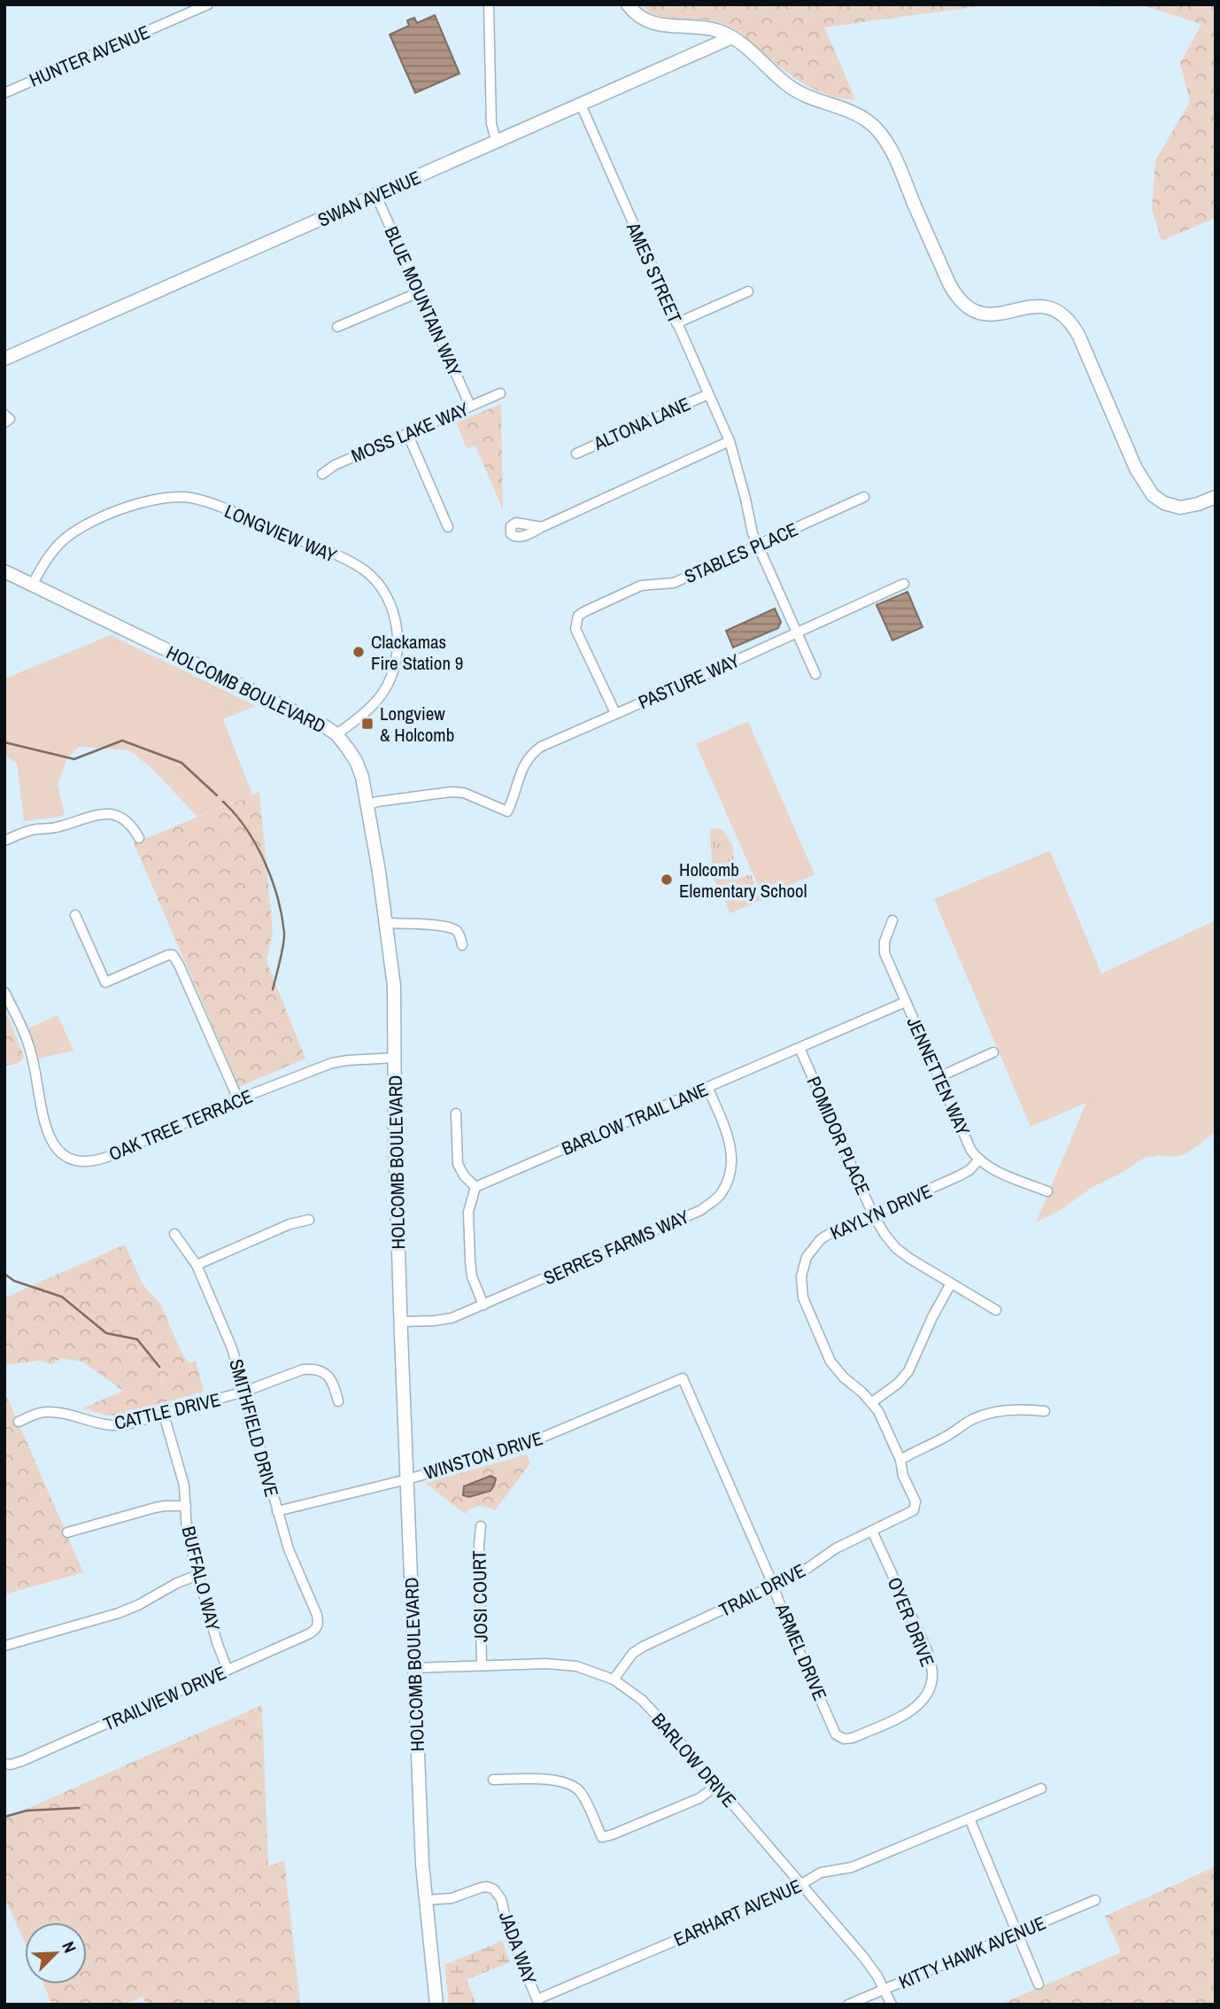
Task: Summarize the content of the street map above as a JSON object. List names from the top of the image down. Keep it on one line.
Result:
{"streets":{"street":["HUNTER AVENUE","SWAN AVENUE","AMES STREET","BLUE MOUNTAIN WAY","ALTONA LANE","MOSS LAKE WAY","LONGVIEW WAY","STABLES PLACE","PASTURE WAY","HOLCOMB BOULEVARD","JENNETTEN WAY","BARLOW TRAIL LANE","OAK TREE TERRACE","POMIDOR PLACE","KAYLYN DRIVE","SERRES FARMS WAY","CATTLE DRIVE","SMITHFIELD DRIVE","WINSTON DRIVE","BUFFALO WAY","TRAIL DRIVE","JOSI COURT","OYER DRIVE","ARMEL DRIVE","TRAILVIEW DRIVE","BARLOW DRIVE","EARHART AVENUE","JADA WAY","KITTY HAWK AVENUE"]},"crossings":[["SWAN AVENUE","AMES STREET"],["SWAN AVENUE","BLUE MOUNTAIN WAY"],["AMES STREET","ALTONA LANE"],["AMES STREET","STABLES PLACE"],["AMES STREET","PASTURE WAY"],["BLUE MOUNTAIN WAY","MOSS LAKE WAY"],["LONGVIEW WAY","HOLCOMB BOULEVARD"],["STABLES PLACE","PASTURE WAY"],["PASTURE WAY","HOLCOMB BOULEVARD"],["HOLCOMB BOULEVARD","OAK TREE TERRACE"],["HOLCOMB BOULEVARD","SERRES FARMS WAY"],["HOLCOMB BOULEVARD","WINSTON DRIVE"],["HOLCOMB BOULEVARD","BARLOW DRIVE"],["HOLCOMB BOULEVARD","JADA WAY"],["JENNETTEN WAY","BARLOW TRAIL LANE"],["JENNETTEN WAY","KAYLYN DRIVE"],["BARLOW TRAIL LANE","POMIDOR PLACE"],["BARLOW TRAIL LANE","SERRES FARMS WAY"],["POMIDOR PLACE","KAYLYN DRIVE"],["KAYLYN DRIVE","TRAIL DRIVE"],["CATTLE DRIVE","SMITHFIELD DRIVE"],["CATTLE DRIVE","BUFFALO WAY"],["SMITHFIELD DRIVE","WINSTON DRIVE"],["SMITHFIELD DRIVE","TRAILVIEW DRIVE"],["WINSTON DRIVE","ARMEL DRIVE"],["BUFFALO WAY","TRAILVIEW DRIVE"],["TRAIL DRIVE","OYER DRIVE"],["TRAIL DRIVE","ARMEL DRIVE"],["TRAIL DRIVE","BARLOW DRIVE"],["JOSI COURT","BARLOW DRIVE"],["OYER DRIVE","ARMEL DRIVE"],["BARLOW DRIVE","EARHART AVENUE"],["BARLOW DRIVE","KITTY HAWK AVENUE"],["EARHART AVENUE","JADA WAY"]],"places":{"other":["Clackamas Fire Station 9","Holcomb Elementary School"],"transit":["Longview & Holcomb"]},"north":"top right"}
